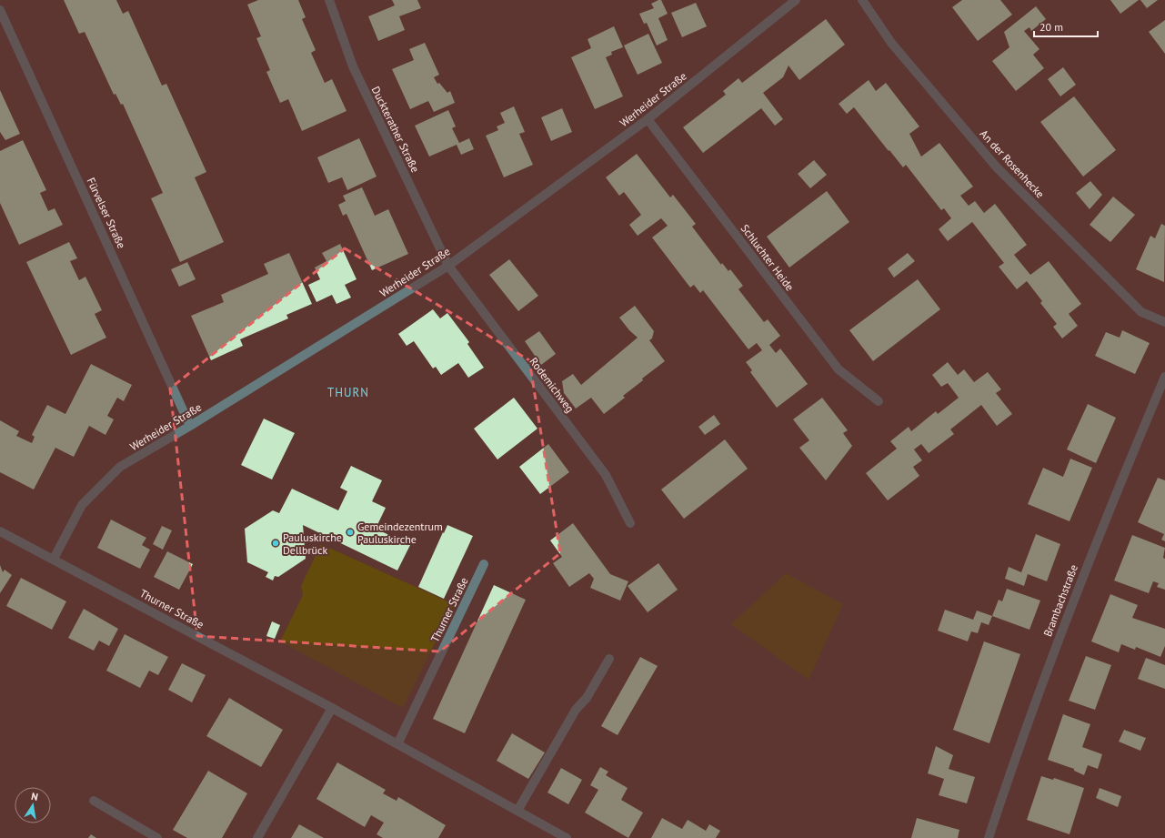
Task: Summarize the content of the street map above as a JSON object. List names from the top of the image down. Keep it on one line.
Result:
{"streets":{"street":["Werheider Straße","Duckterather Straße","An der Rosenhecke","Fürvelser Straße","Schluchter Heide","Rodemichweg","Brambachstraße","Thurner Straße"]},"crossings":[["Werheider Straße","Duckterather Straße"],["Werheider Straße","Fürvelser Straße"],["Werheider Straße","Schluchter Heide"],["Werheider Straße","Rodemichweg"],["Werheider Straße","Thurner Straße"],["Duckterather Straße","Rodemichweg"]],"districts":["THURN"],"places":["Gemeindezentrum Pauluskirche","Pauluskirche Dellbrück"],"scale_bar":"20 m","north":"top"}
